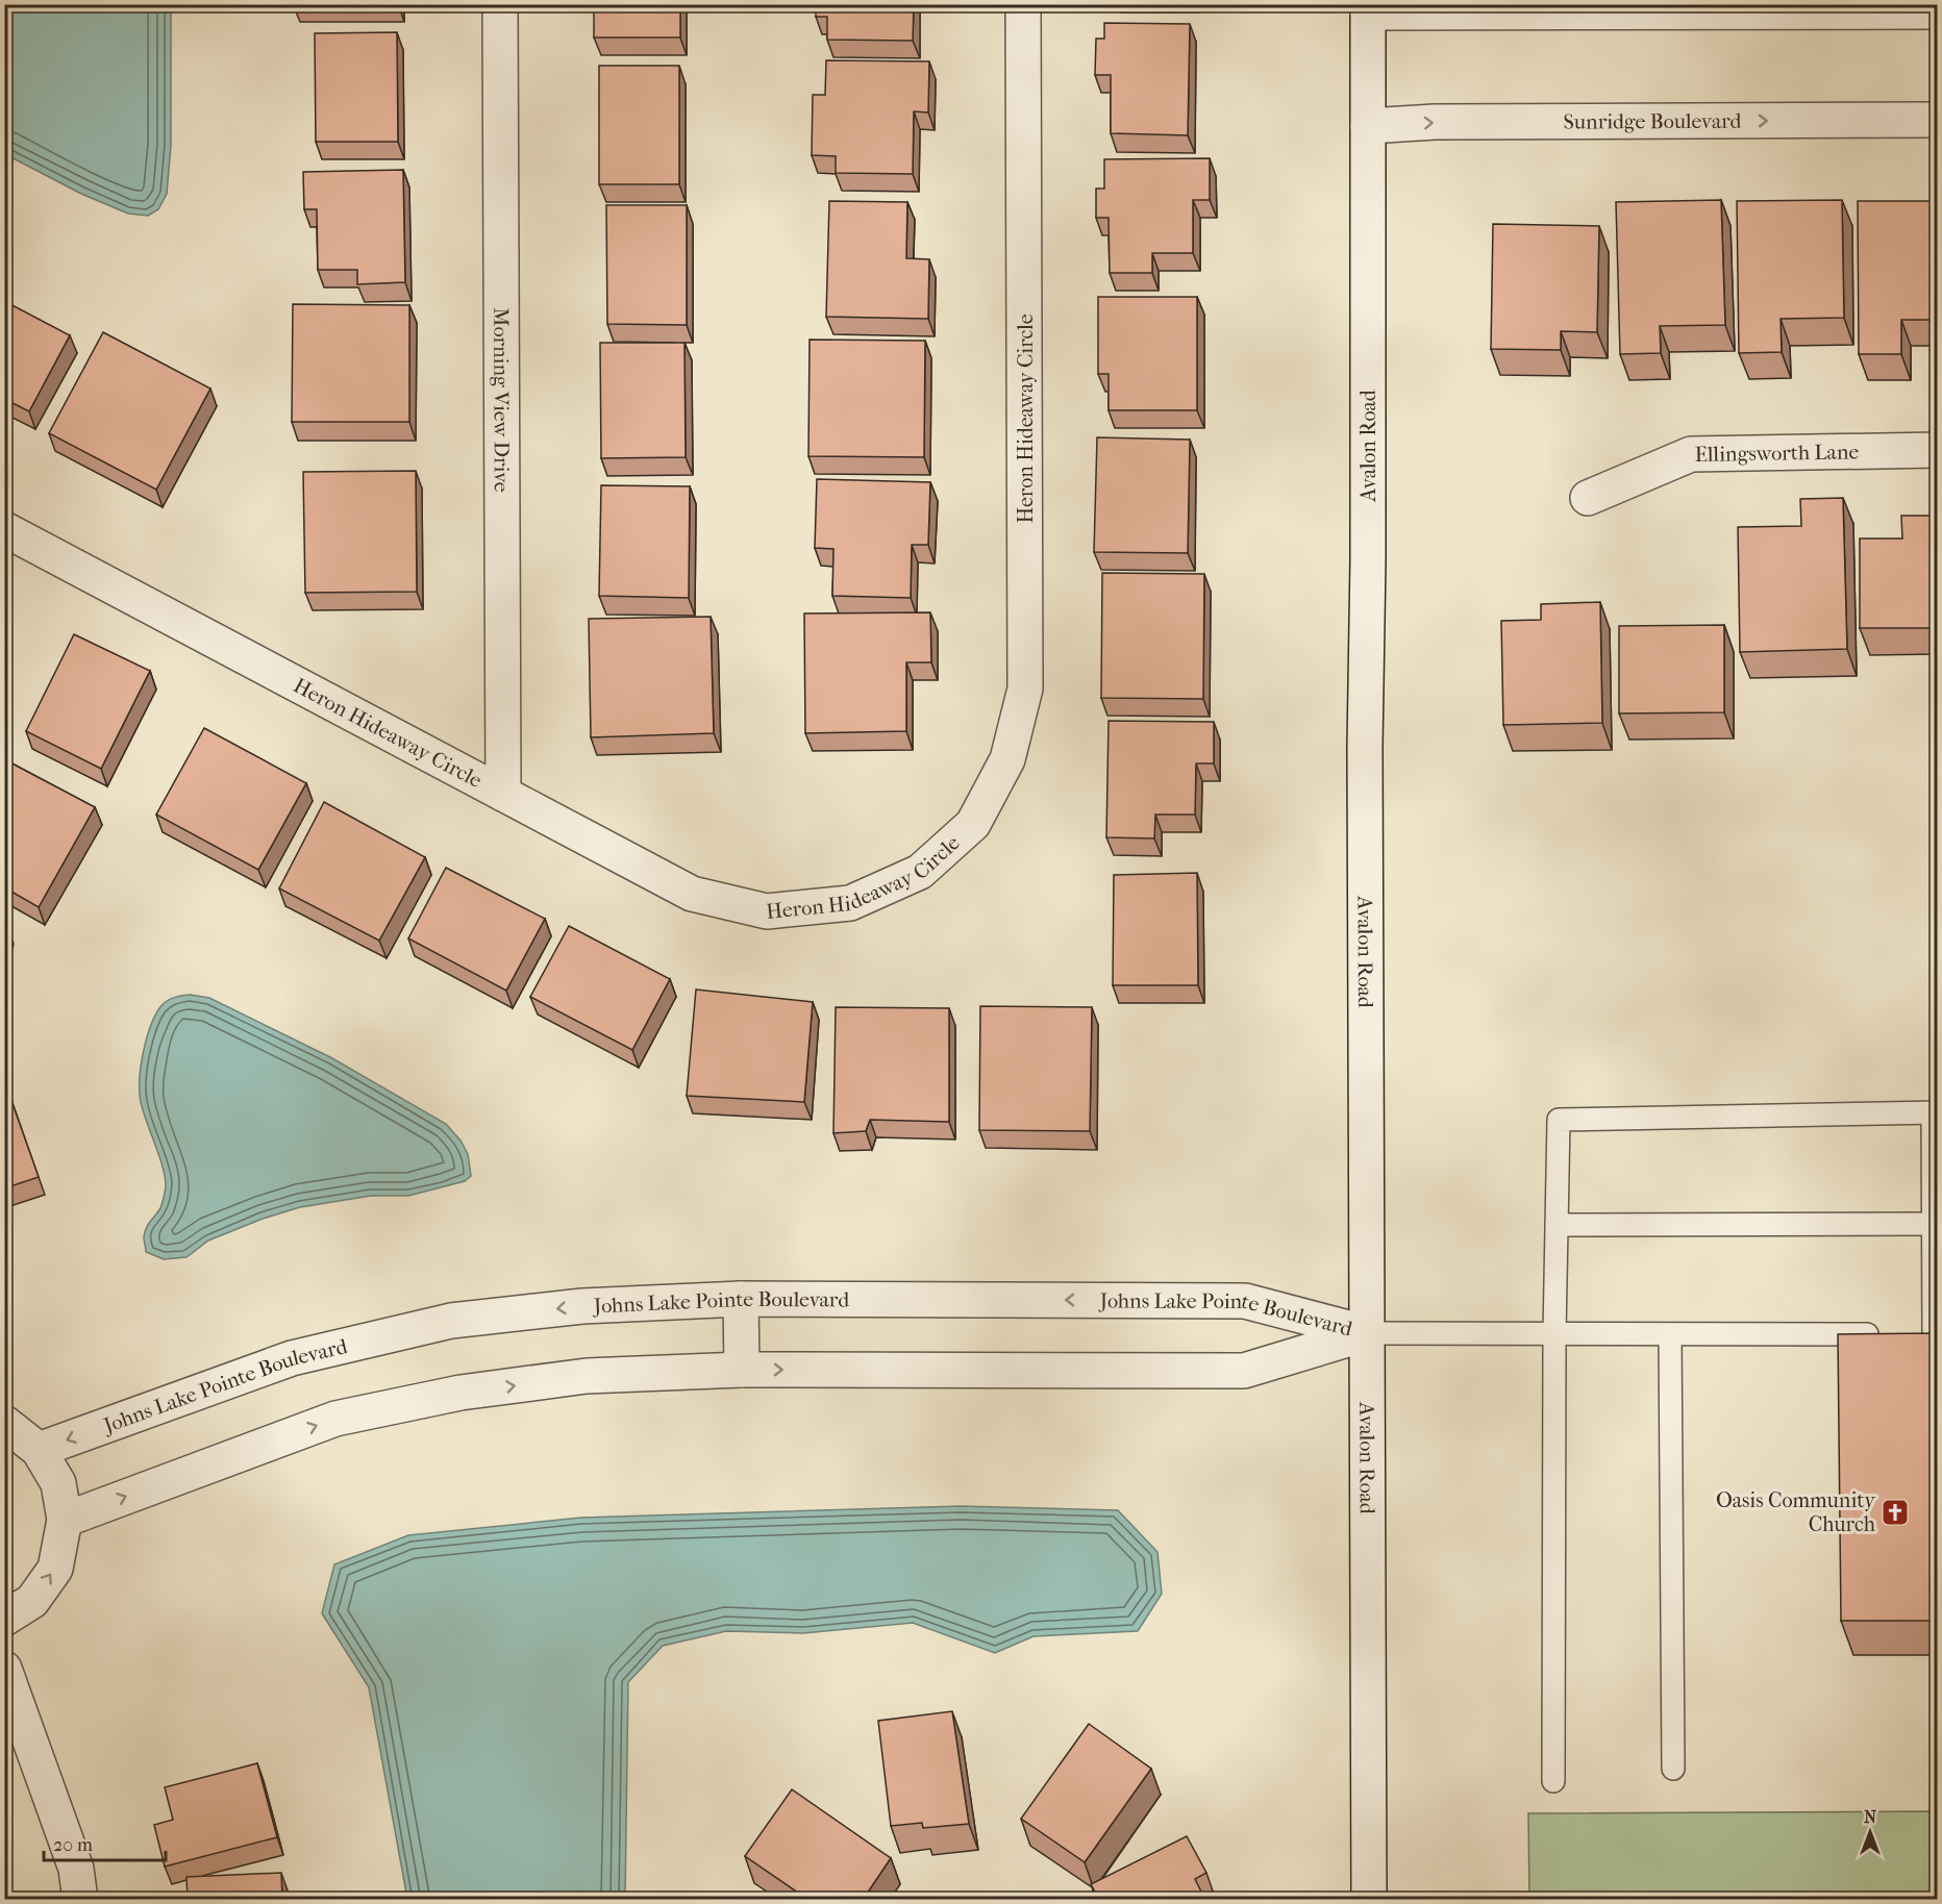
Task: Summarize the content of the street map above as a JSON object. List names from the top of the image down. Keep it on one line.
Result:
{"streets":{"street":["Sunridge Boulevard","Morning View Drive","Heron Hideaway Circle","Avalon Road","Ellingsworth Lane","Johns Lake Pointe Boulevard"]},"crossings":[["Sunridge Boulevard","Avalon Road"],["Morning View Drive","Heron Hideaway Circle"],["Avalon Road","Johns Lake Pointe Boulevard"]],"places":{"church":["Oasis Community Church"]},"scale_bar":"20 m","north":"top"}
